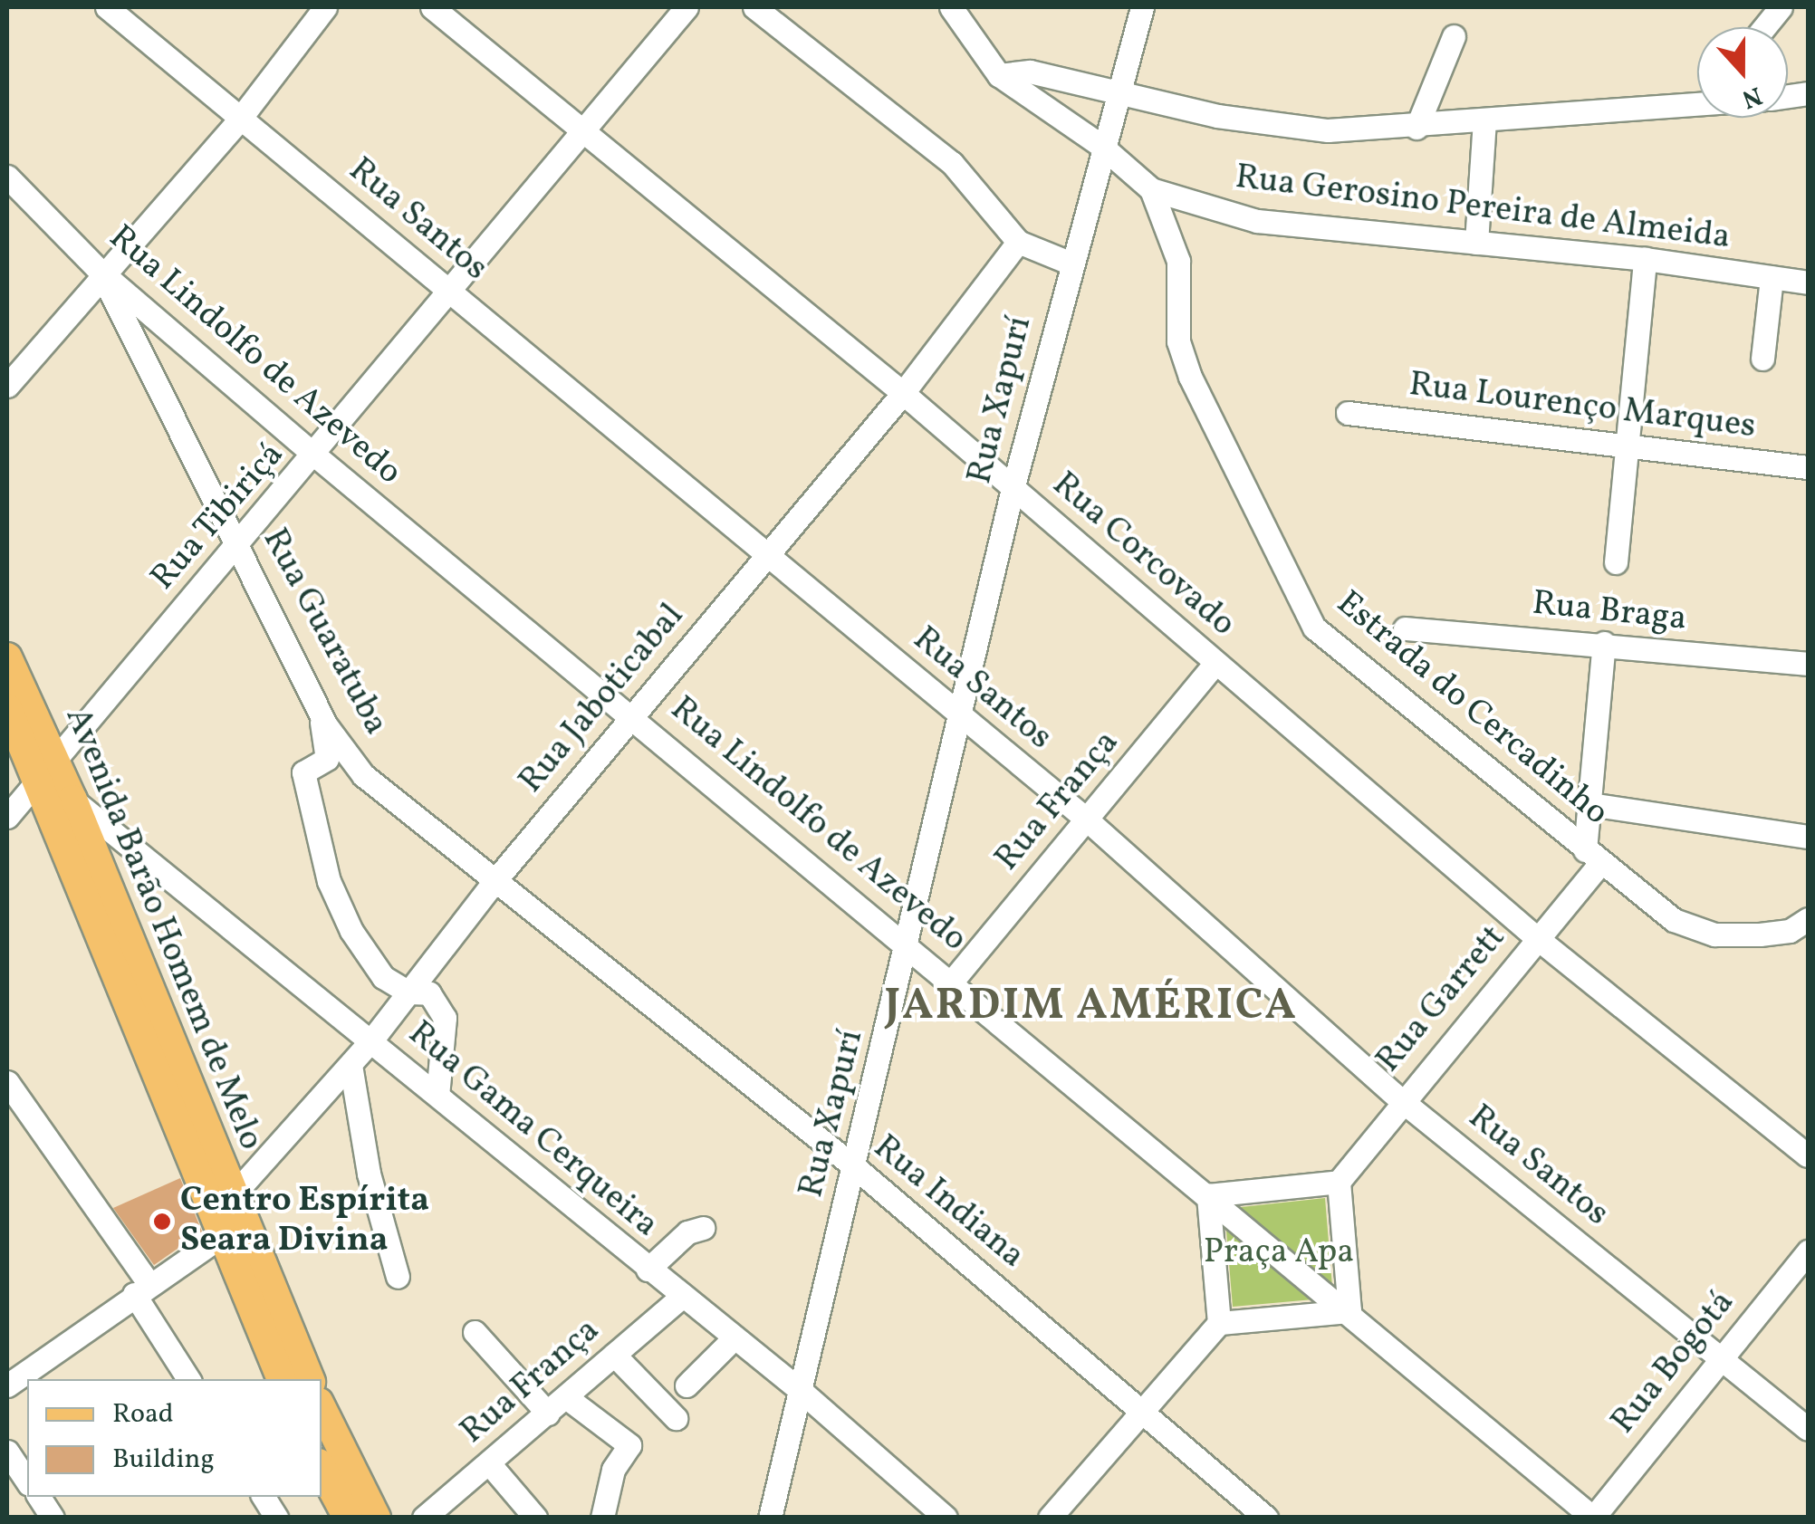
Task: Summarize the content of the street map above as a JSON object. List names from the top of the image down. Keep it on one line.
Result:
{"streets":{"main road":["Avenida Barão Homem de Melo"],"street":["Rua Gerosino Pereira de Almeida","Rua Santos","Rua Lindolfo de Azevedo","Rua Xapurí","Rua Lourenço Marques","Rua Tibiriçá","Rua Corcovado","Rua Braga","Rua Guaratuba","Rua Jaboticabal","Estrada do Cercadinho","Rua França","Rua Garrett","Rua Gama Cerqueira","Rua Indiana","Rua Bogotá"]},"crossings":[["Rua Gerosino Pereira de Almeida","Estrada do Cercadinho"],["Rua Santos","Rua Xapurí"],["Rua Santos","Rua Tibiriçá"],["Rua Santos","Rua Jaboticabal"],["Rua Santos","Rua França"],["Rua Santos","Rua Garrett"],["Rua Santos","Rua Bogotá"],["Rua Lindolfo de Azevedo","Rua Xapurí"],["Rua Lindolfo de Azevedo","Rua Tibiriçá"],["Rua Lindolfo de Azevedo","Rua Guaratuba"],["Rua Lindolfo de Azevedo","Rua Jaboticabal"],["Rua Lindolfo de Azevedo","Rua França"],["Rua Lindolfo de Azevedo","Rua Bogotá"],["Rua Xapurí","Rua Corcovado"],["Rua Xapurí","Estrada do Cercadinho"],["Rua Xapurí","Rua Gama Cerqueira"],["Rua Xapurí","Rua Indiana"],["Rua Tibiriçá","Rua Corcovado"],["Rua Tibiriçá","Rua Guaratuba"],["Rua Tibiriçá","Avenida Barão Homem de Melo"],["Rua Corcovado","Rua Jaboticabal"],["Rua Corcovado","Rua França"],["Rua Corcovado","Rua Garrett"],["Rua Guaratuba","Rua Jaboticabal"],["Rua Guaratuba","Rua Indiana"],["Rua Jaboticabal","Avenida Barão Homem de Melo"],["Rua Jaboticabal","Rua Gama Cerqueira"],["Rua Jaboticabal","Rua Indiana"],["Estrada do Cercadinho","Rua Garrett"],["Rua França","Rua Gama Cerqueira"],["Avenida Barão Homem de Melo","Rua Gama Cerqueira"]],"districts":["JARDIM AMÉRICA"],"parks":["Praça Apa"],"places":["Centro Espírita Seara Divina"],"legend":["Road","Building"],"north":"bottom"}
